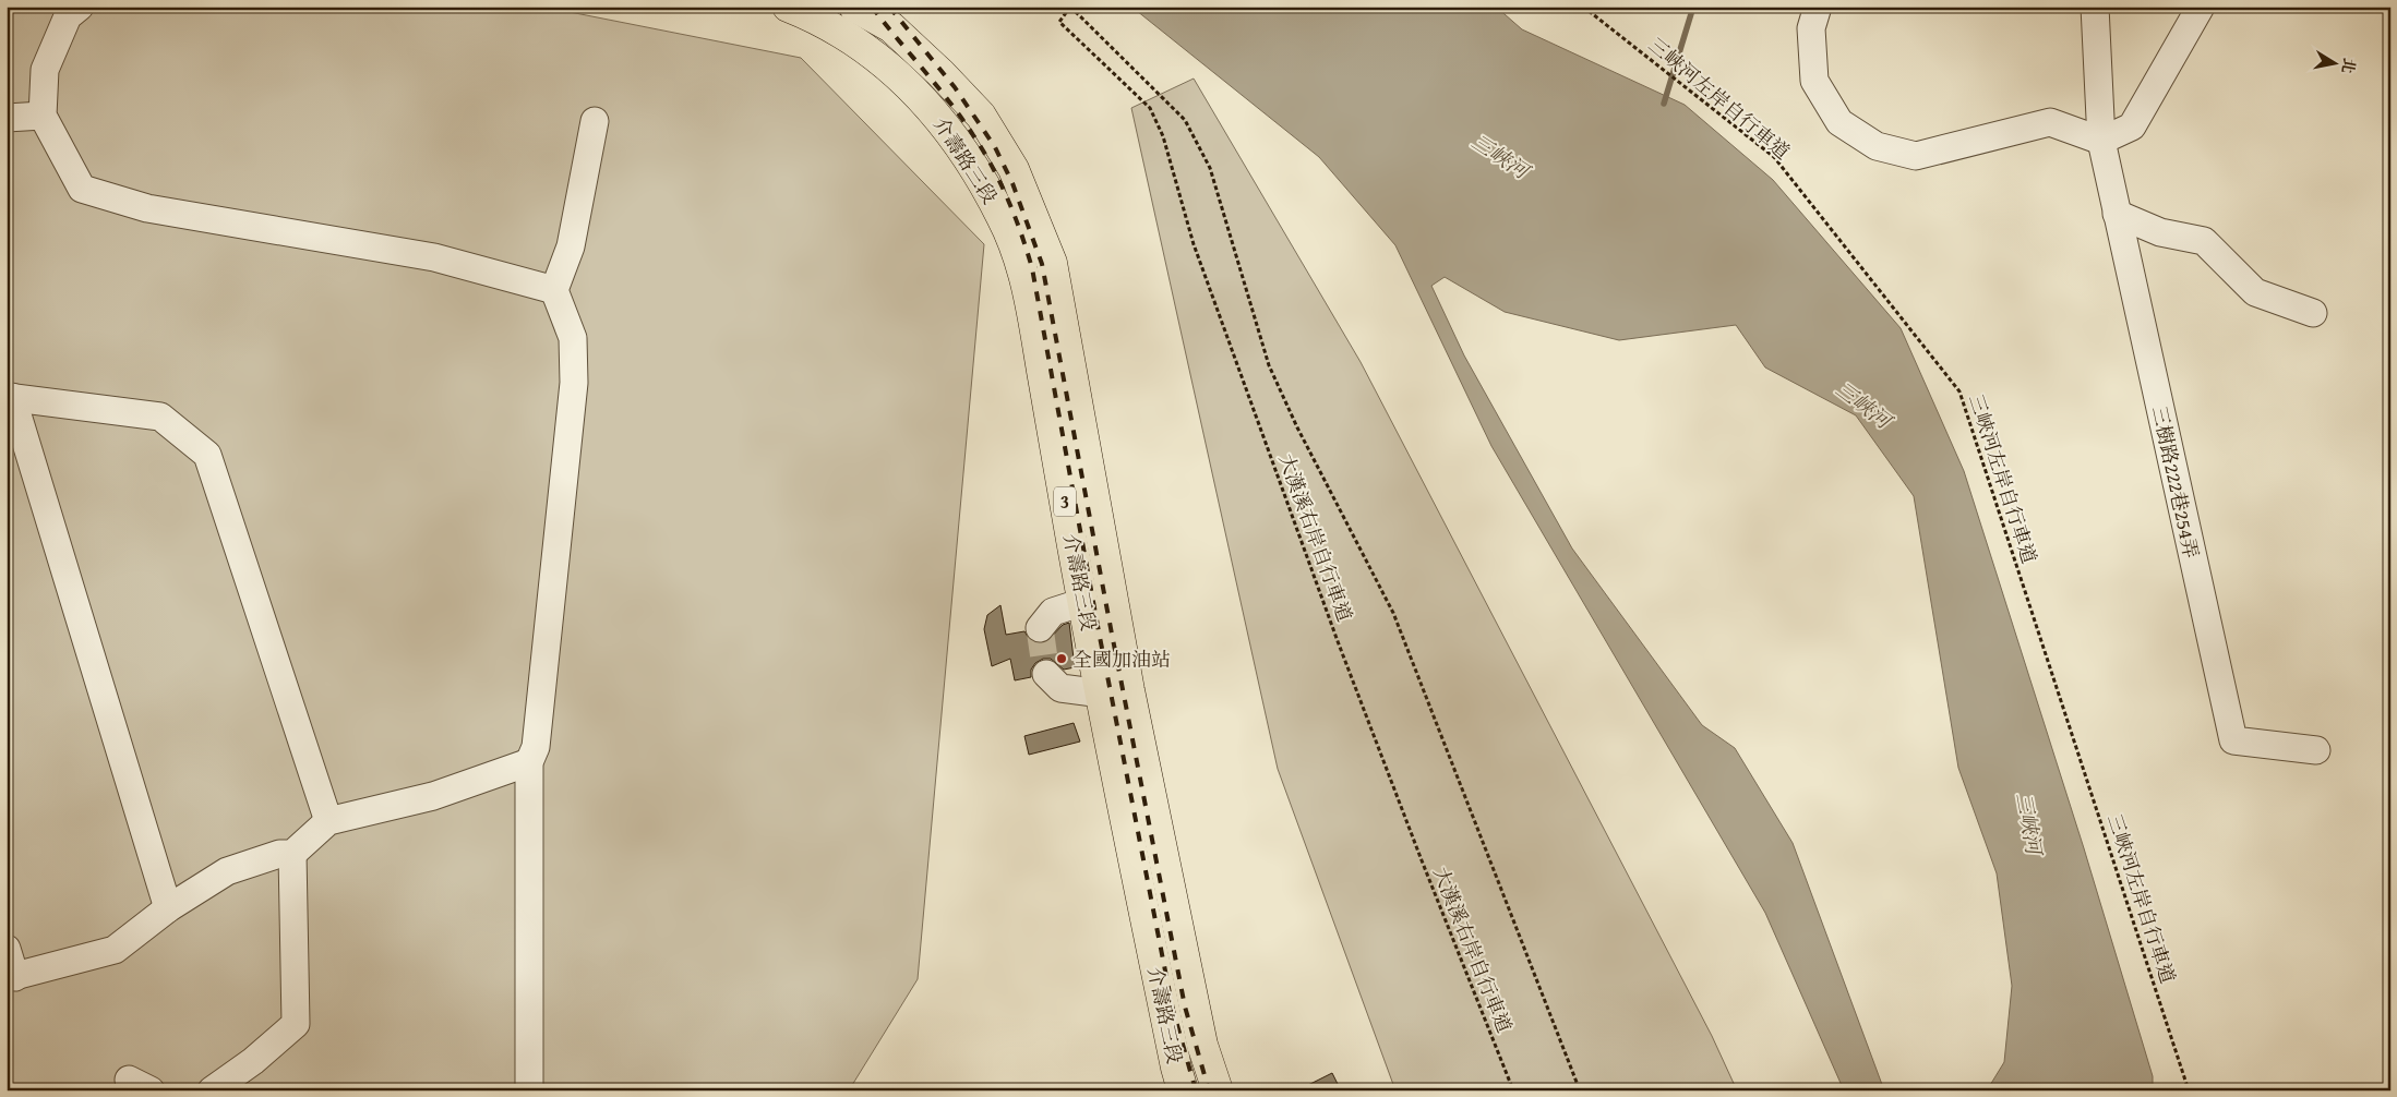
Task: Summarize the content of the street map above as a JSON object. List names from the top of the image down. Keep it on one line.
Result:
{"streets":{"main road":["介壽路三段","3"],"lane":["三樹路222巷254弄"],"path":["三峽河左岸自行車道","大漢溪右岸自行車道"]},"water":["三峽河"],"places":["全國加油站"],"north":"right"}
